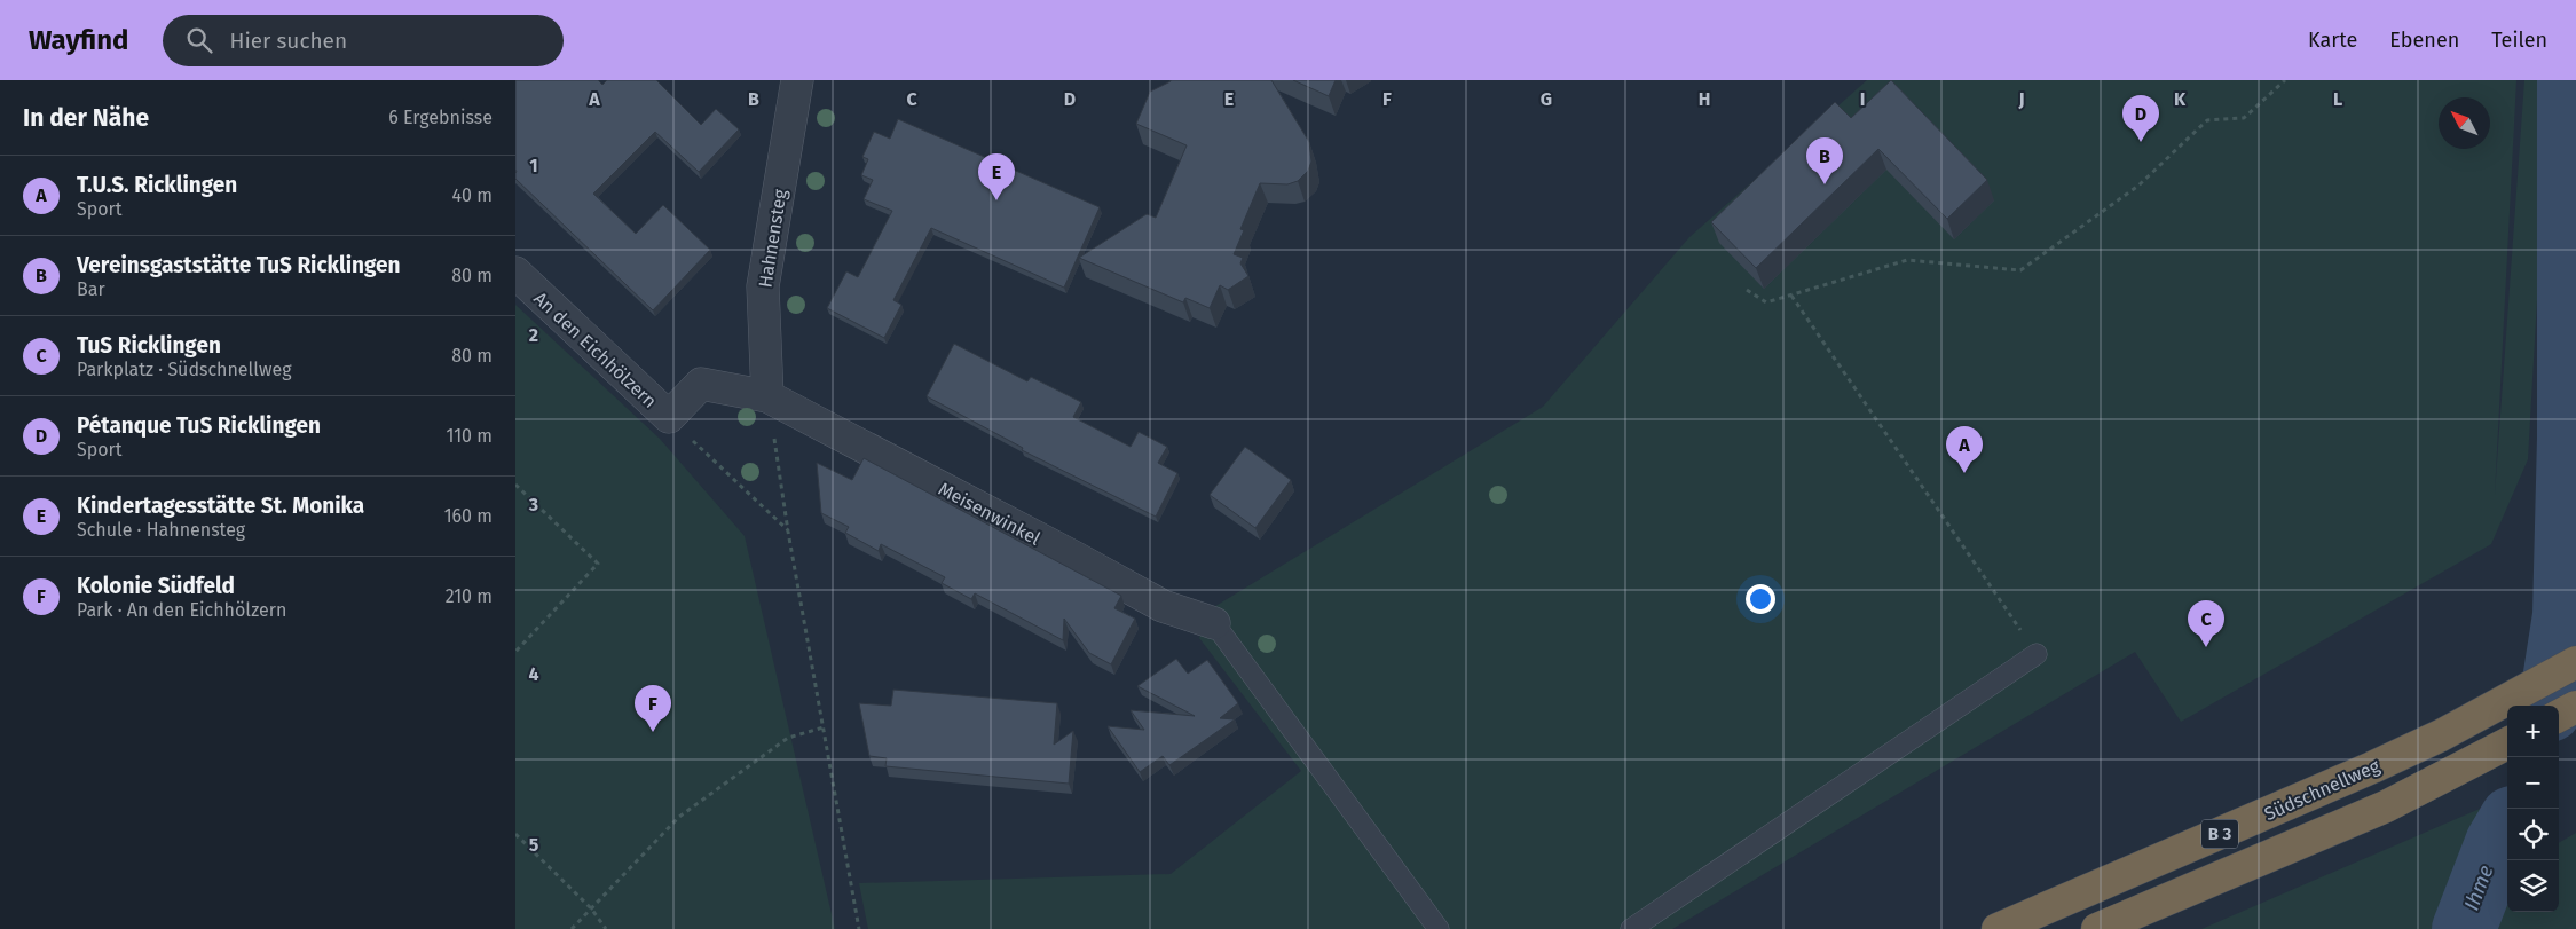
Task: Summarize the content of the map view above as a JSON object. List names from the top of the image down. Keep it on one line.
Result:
{"streets":{"highway":["Südschnellweg","B 3"],"street":["Hahnensteg","An den Eichhölzern","Meisenwinkel"]},"crossings":[["Hahnensteg","An den Eichhölzern"],["Hahnensteg","Meisenwinkel"],["An den Eichhölzern","Meisenwinkel"]],"water":["Ihme"],"north":"top left","page":{"header":"Wayfind","search":"Hier suchen","nav":["Karte","Ebenen","Teilen"],"heading":["In der Nähe","6 Ergebnisse"],"pins":["D","B","E","A","C","F"],"list":[{"mark":"A","name":"T.U.S. Ricklingen","note":"Sport","value":"40 m"},{"mark":"B","name":"Vereinsgaststätte TuS Ricklingen","note":"Bar","value":"80 m"},{"mark":"C","name":"TuS Ricklingen","note":"Parkplatz · Südschnellweg","value":"80 m"},{"mark":"D","name":"Pétanque TuS Ricklingen","note":"Sport","value":"110 m"},{"mark":"E","name":"Kindertagesstätte St. Monika","note":"Schule · Hahnensteg","value":"160 m"},{"mark":"F","name":"Kolonie Südfeld","note":"Park · An den Eichhölzern","value":"210 m"}],"map_buttons":["+","−"]},"grid":{"columns":["A","B","C","D","E","F","G","H","I","J","K","L"],"rows":["1","2","3","4","5"]}}
